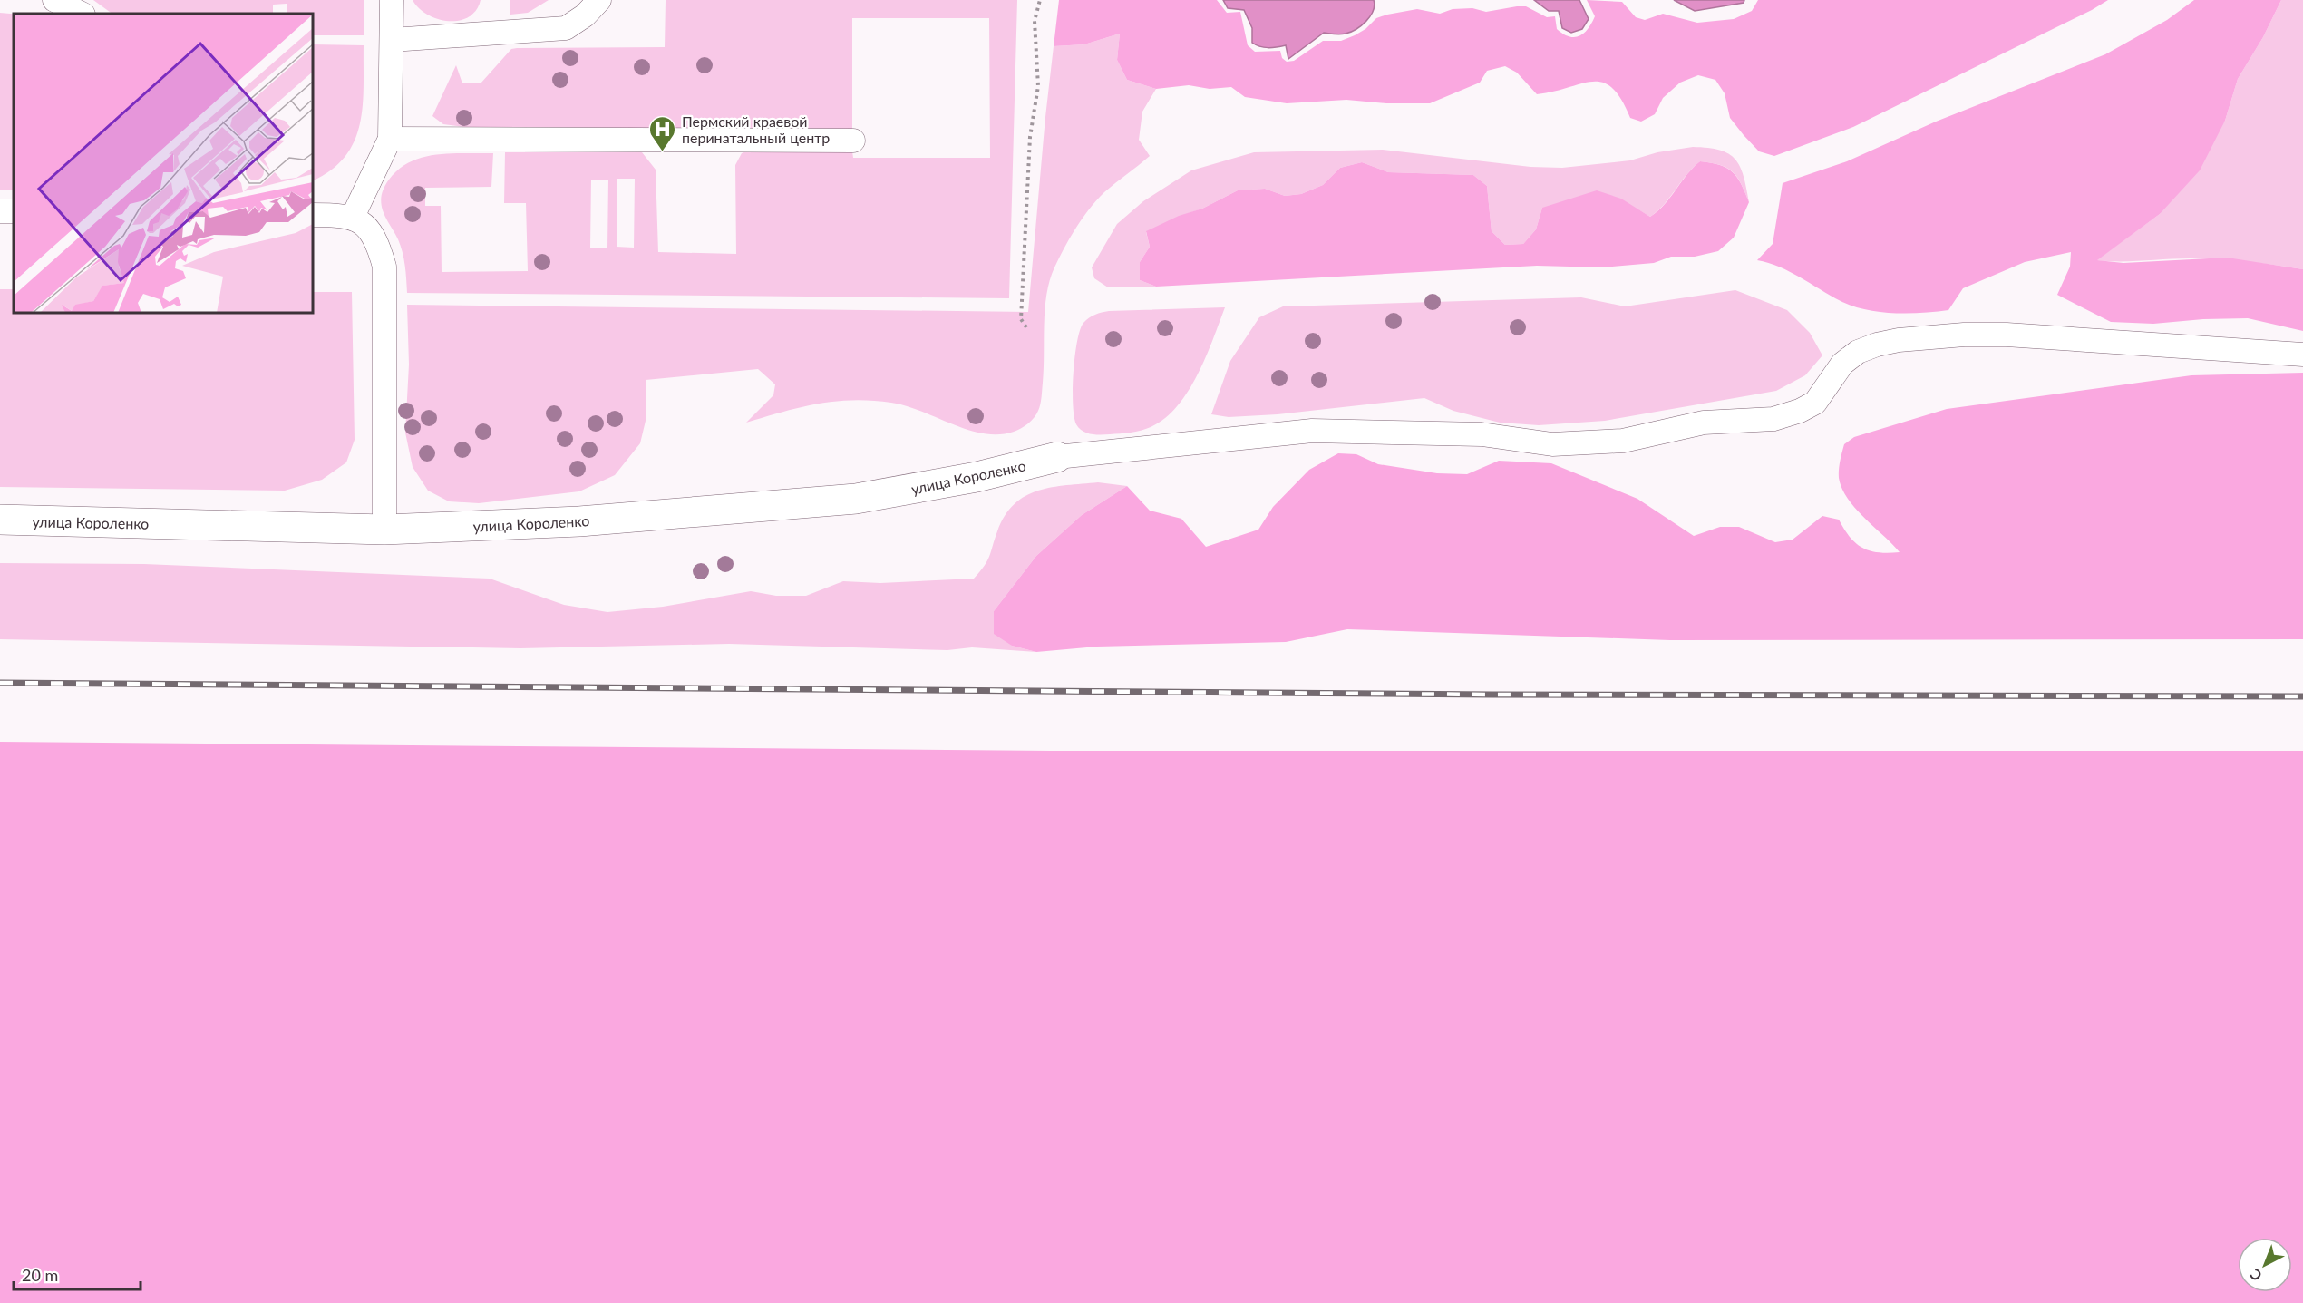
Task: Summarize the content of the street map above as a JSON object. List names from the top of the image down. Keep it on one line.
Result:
{"streets":{"street":["улица Короленко"]},"places":{"hospital":["Пермский краевой перинатальный центр"]},"scale_bar":"20 m","north":"bottom left"}
